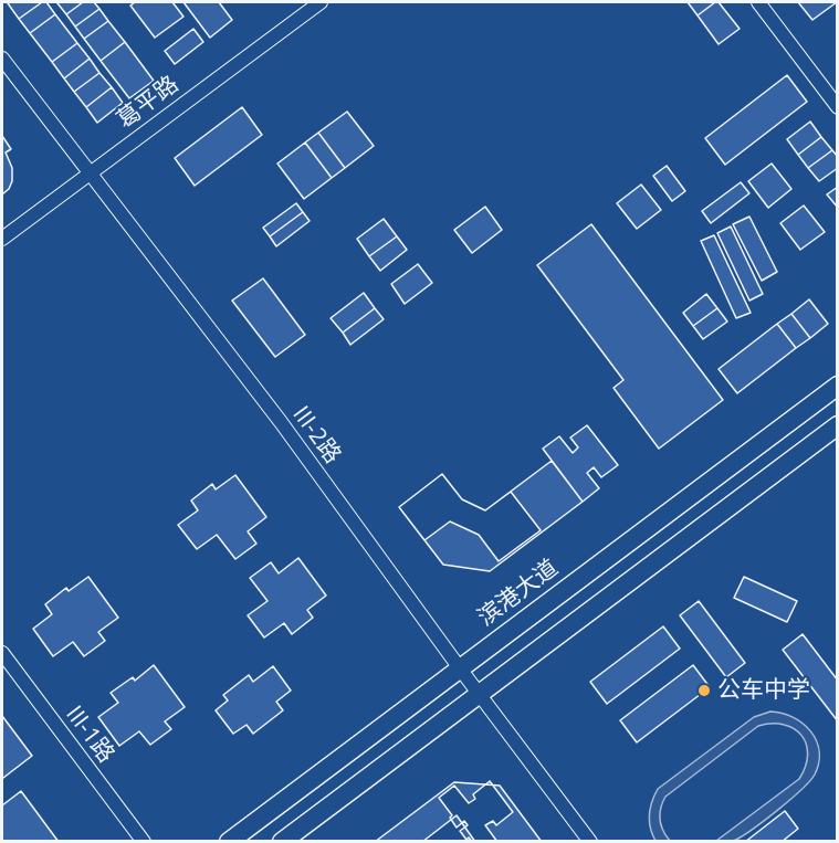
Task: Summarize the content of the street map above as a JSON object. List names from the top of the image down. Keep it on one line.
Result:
{"streets":{"main road":["滨港大道"],"street":["葛平路","III-2路","III-1路"]},"crossings":[["葛平路","III-2路"],["III-2路","滨港大道"]],"places":["公车中学"]}
